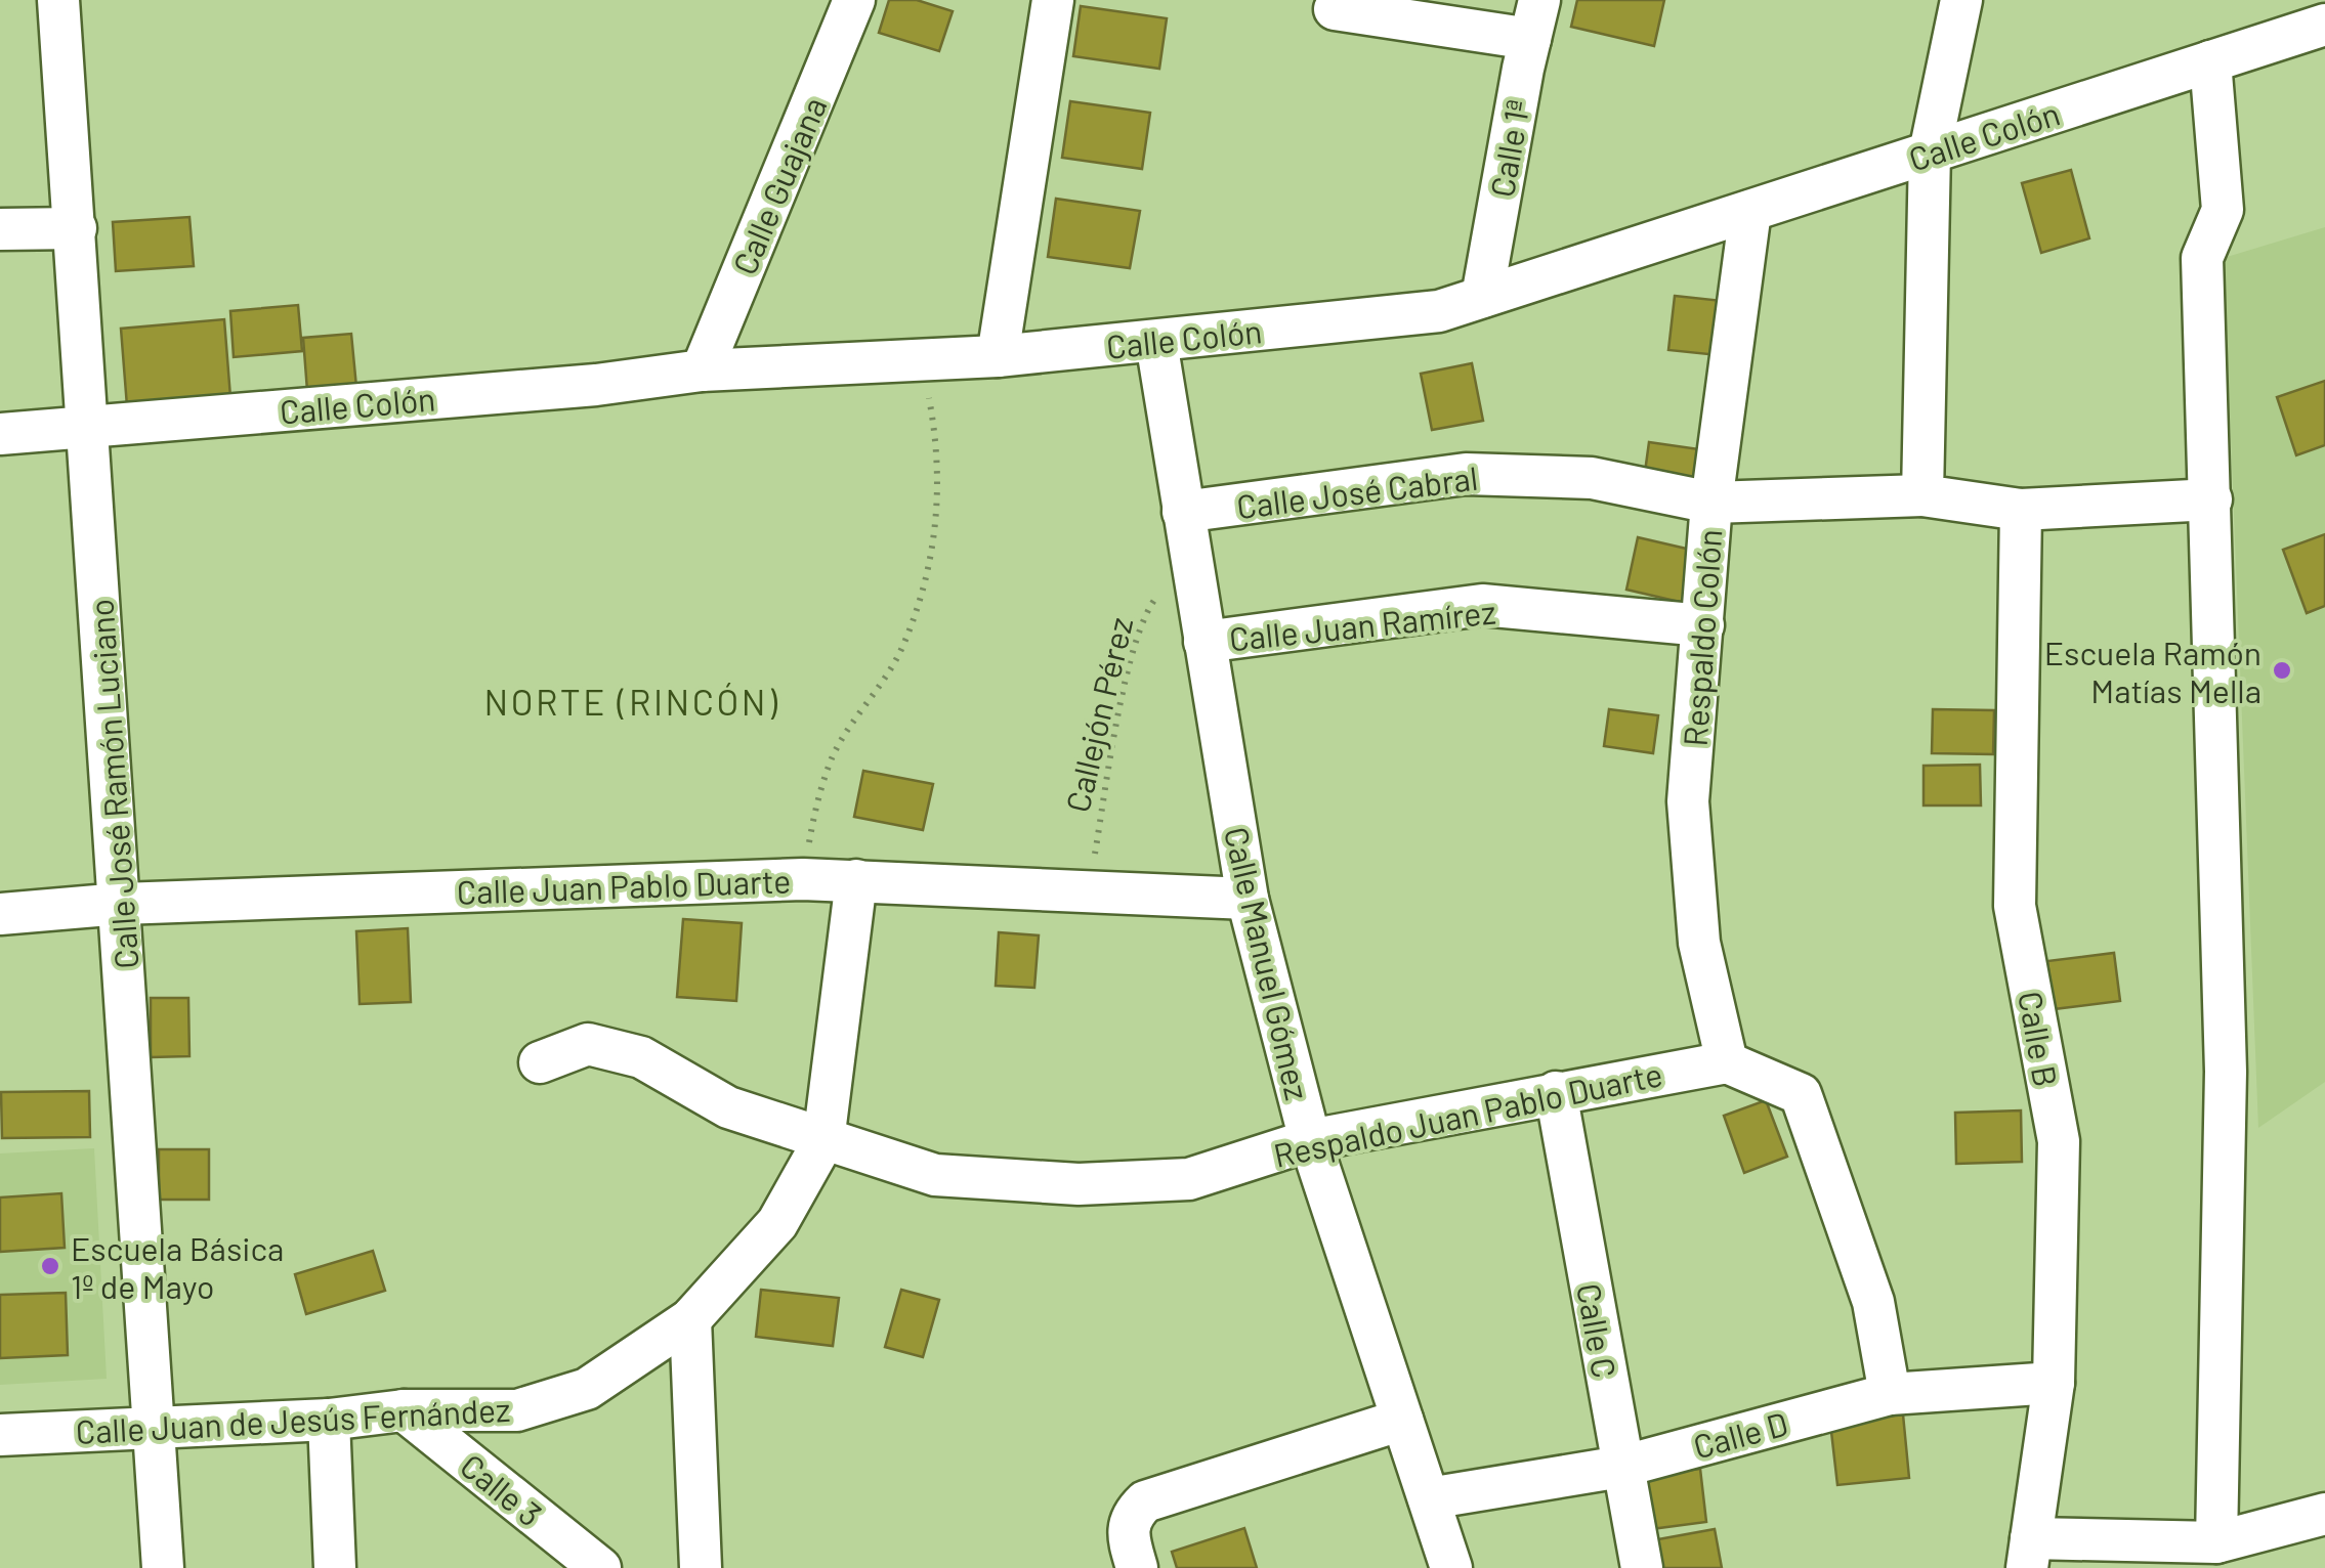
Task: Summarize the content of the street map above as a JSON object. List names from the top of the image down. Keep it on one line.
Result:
{"streets":{"street":["Calle Colón","Calle 1ª","Calle Guajana","Calle José Cabral","Calle Juan Ramírez","Respaldo Colón","Calle José Ramón Luciano","Calle Juan Pablo Duarte","Calle Manuel Gómez","Calle B","Respaldo Juan Pablo Duarte","Calle C","Calle Juan de Jesús Fernández","Calle D","Calle 3"],"path":["Callejón Pérez"]},"crossings":[["Calle Colón","Calle 1ª"],["Calle Colón","Calle Guajana"],["Calle Colón","Respaldo Colón"],["Calle Colón","Calle José Ramón Luciano"],["Calle Colón","Calle Manuel Gómez"],["Calle José Cabral","Respaldo Colón"],["Calle José Cabral","Calle Manuel Gómez"],["Calle José Cabral","Calle B"],["Calle Juan Ramírez","Respaldo Colón"],["Calle Juan Ramírez","Calle Manuel Gómez"],["Respaldo Colón","Respaldo Juan Pablo Duarte"],["Callejón Pérez","Calle Juan Pablo Duarte"],["Callejón Pérez","Calle Manuel Gómez"],["Calle José Ramón Luciano","Calle Juan Pablo Duarte"],["Calle José Ramón Luciano","Calle Juan de Jesús Fernández"],["Calle Juan Pablo Duarte","Calle Manuel Gómez"],["Calle Juan Pablo Duarte","Calle Juan de Jesús Fernández"],["Calle Manuel Gómez","Respaldo Juan Pablo Duarte"],["Calle Manuel Gómez","Calle D"],["Calle B","Calle D"],["Respaldo Juan Pablo Duarte","Calle C"],["Respaldo Juan Pablo Duarte","Calle Juan de Jesús Fernández"],["Calle C","Calle D"],["Calle Juan de Jesús Fernández","Calle 3"]],"districts":["NORTE (RINCÓN)"],"places":["Escuela Ramón Matías Mella","Escuela Básica 1º de Mayo"]}
